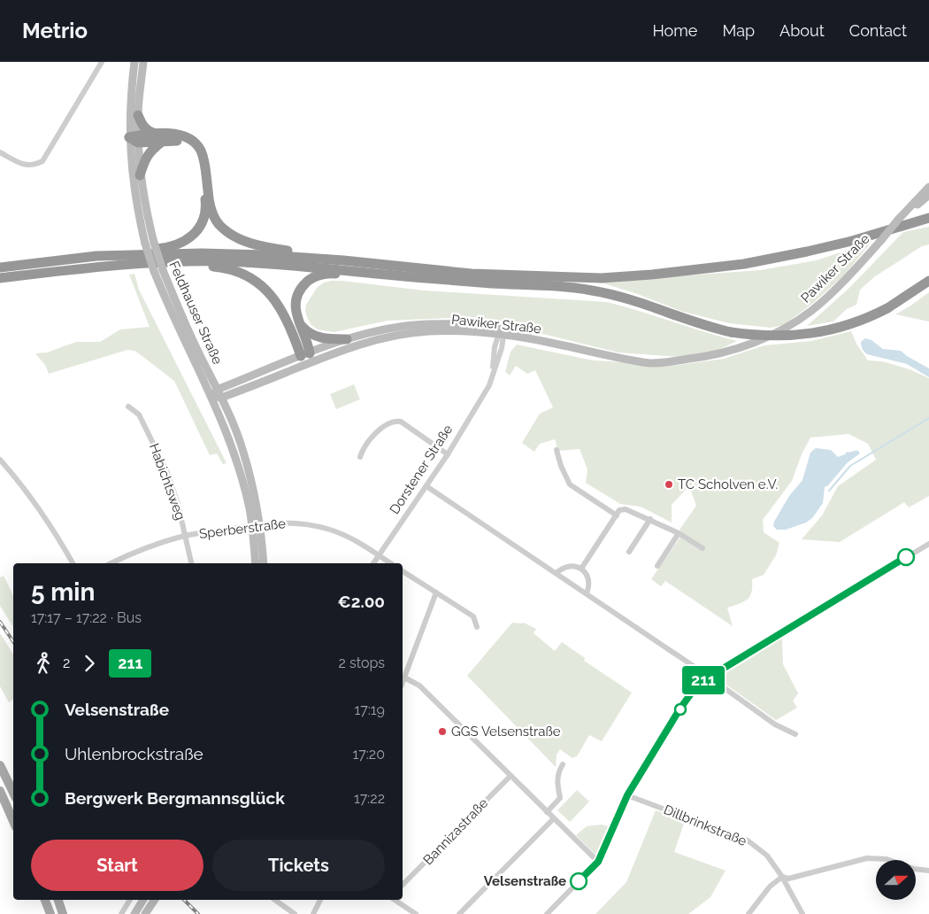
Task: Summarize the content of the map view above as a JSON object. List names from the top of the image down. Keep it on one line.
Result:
{"streets":{"main road":["Pawiker Straße","Feldhauser Straße"],"street":["Dorstener Straße","Habichtsweg","Sperberstraße","Dillbrinkstraße","Bannizastraße"]},"crossings":[["Pawiker Straße","Feldhauser Straße"],["Pawiker Straße","Dorstener Straße"],["Feldhauser Straße","Sperberstraße"],["Dorstener Straße","Sperberstraße"],["Habichtsweg","Sperberstraße"]],"places":["TC Scholven e.V.","GGS Velsenstraße","Velsenstraße"],"lines":["bus line 211"],"north":"right","page":{"header":"Metrio","nav":["Home","Map","About","Contact"],"on_map":"211","heading":["5 min","17:17 – 17:22 · Bus","€2.00"],"legs":["2","211","2 stops"],"list":[{"name":"Velsenstraße","value":"17:19"},{"name":"Uhlenbrockstraße","value":"17:20"},{"name":"Bergwerk Bergmannsglück","value":"17:22"}],"buttons":["Start","Tickets"]}}
